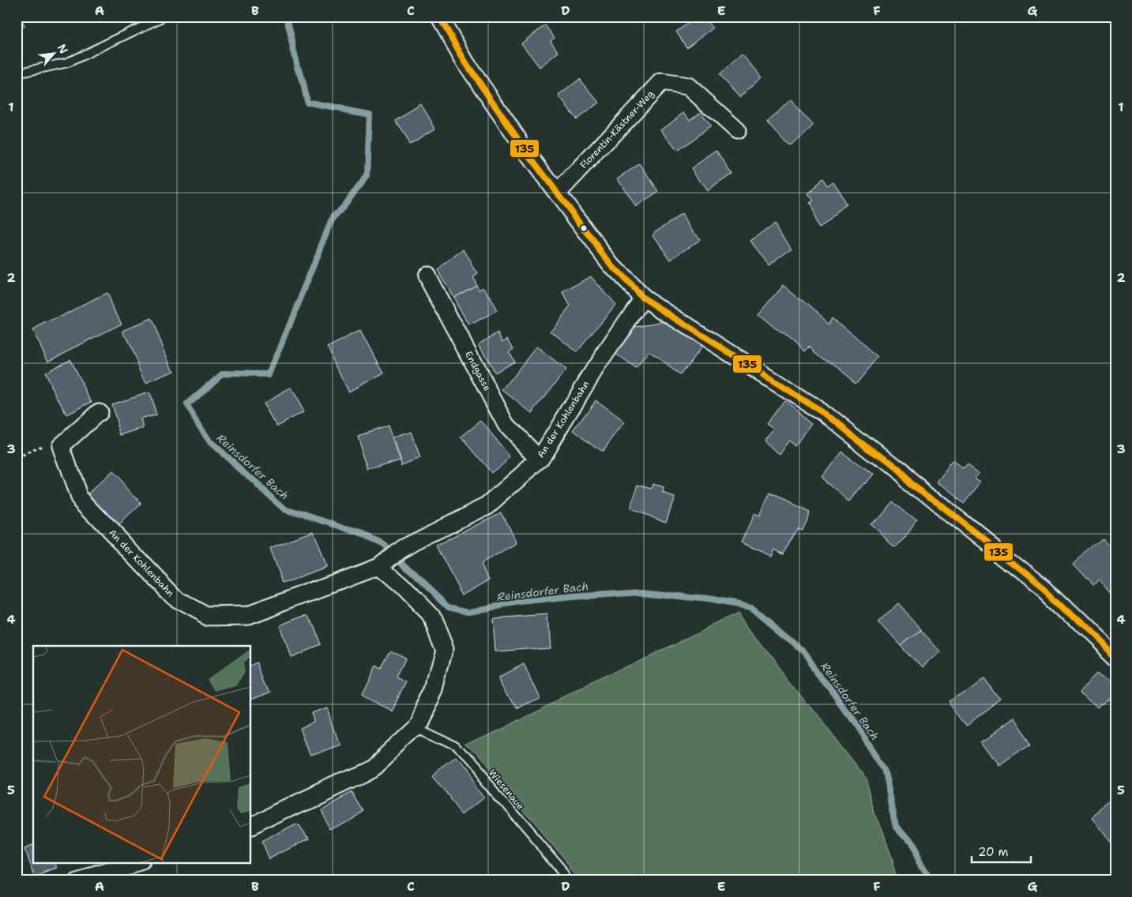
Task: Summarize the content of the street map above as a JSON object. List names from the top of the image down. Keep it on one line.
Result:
{"streets":{"street":["Florentin-Kästner-Weg","Endgasse","An der Kohlenbahn"],"lane":["Wiesenaue"]},"crossings":[["Endgasse","An der Kohlenbahn"]],"water":["Reinsdorfer Bach"],"lines":["transit line 135"],"scale_bar":"20 m","north":"top right","grid":{"columns":["A","B","C","D","E","F","G"],"rows":["1","2","3","4","5"]}}
